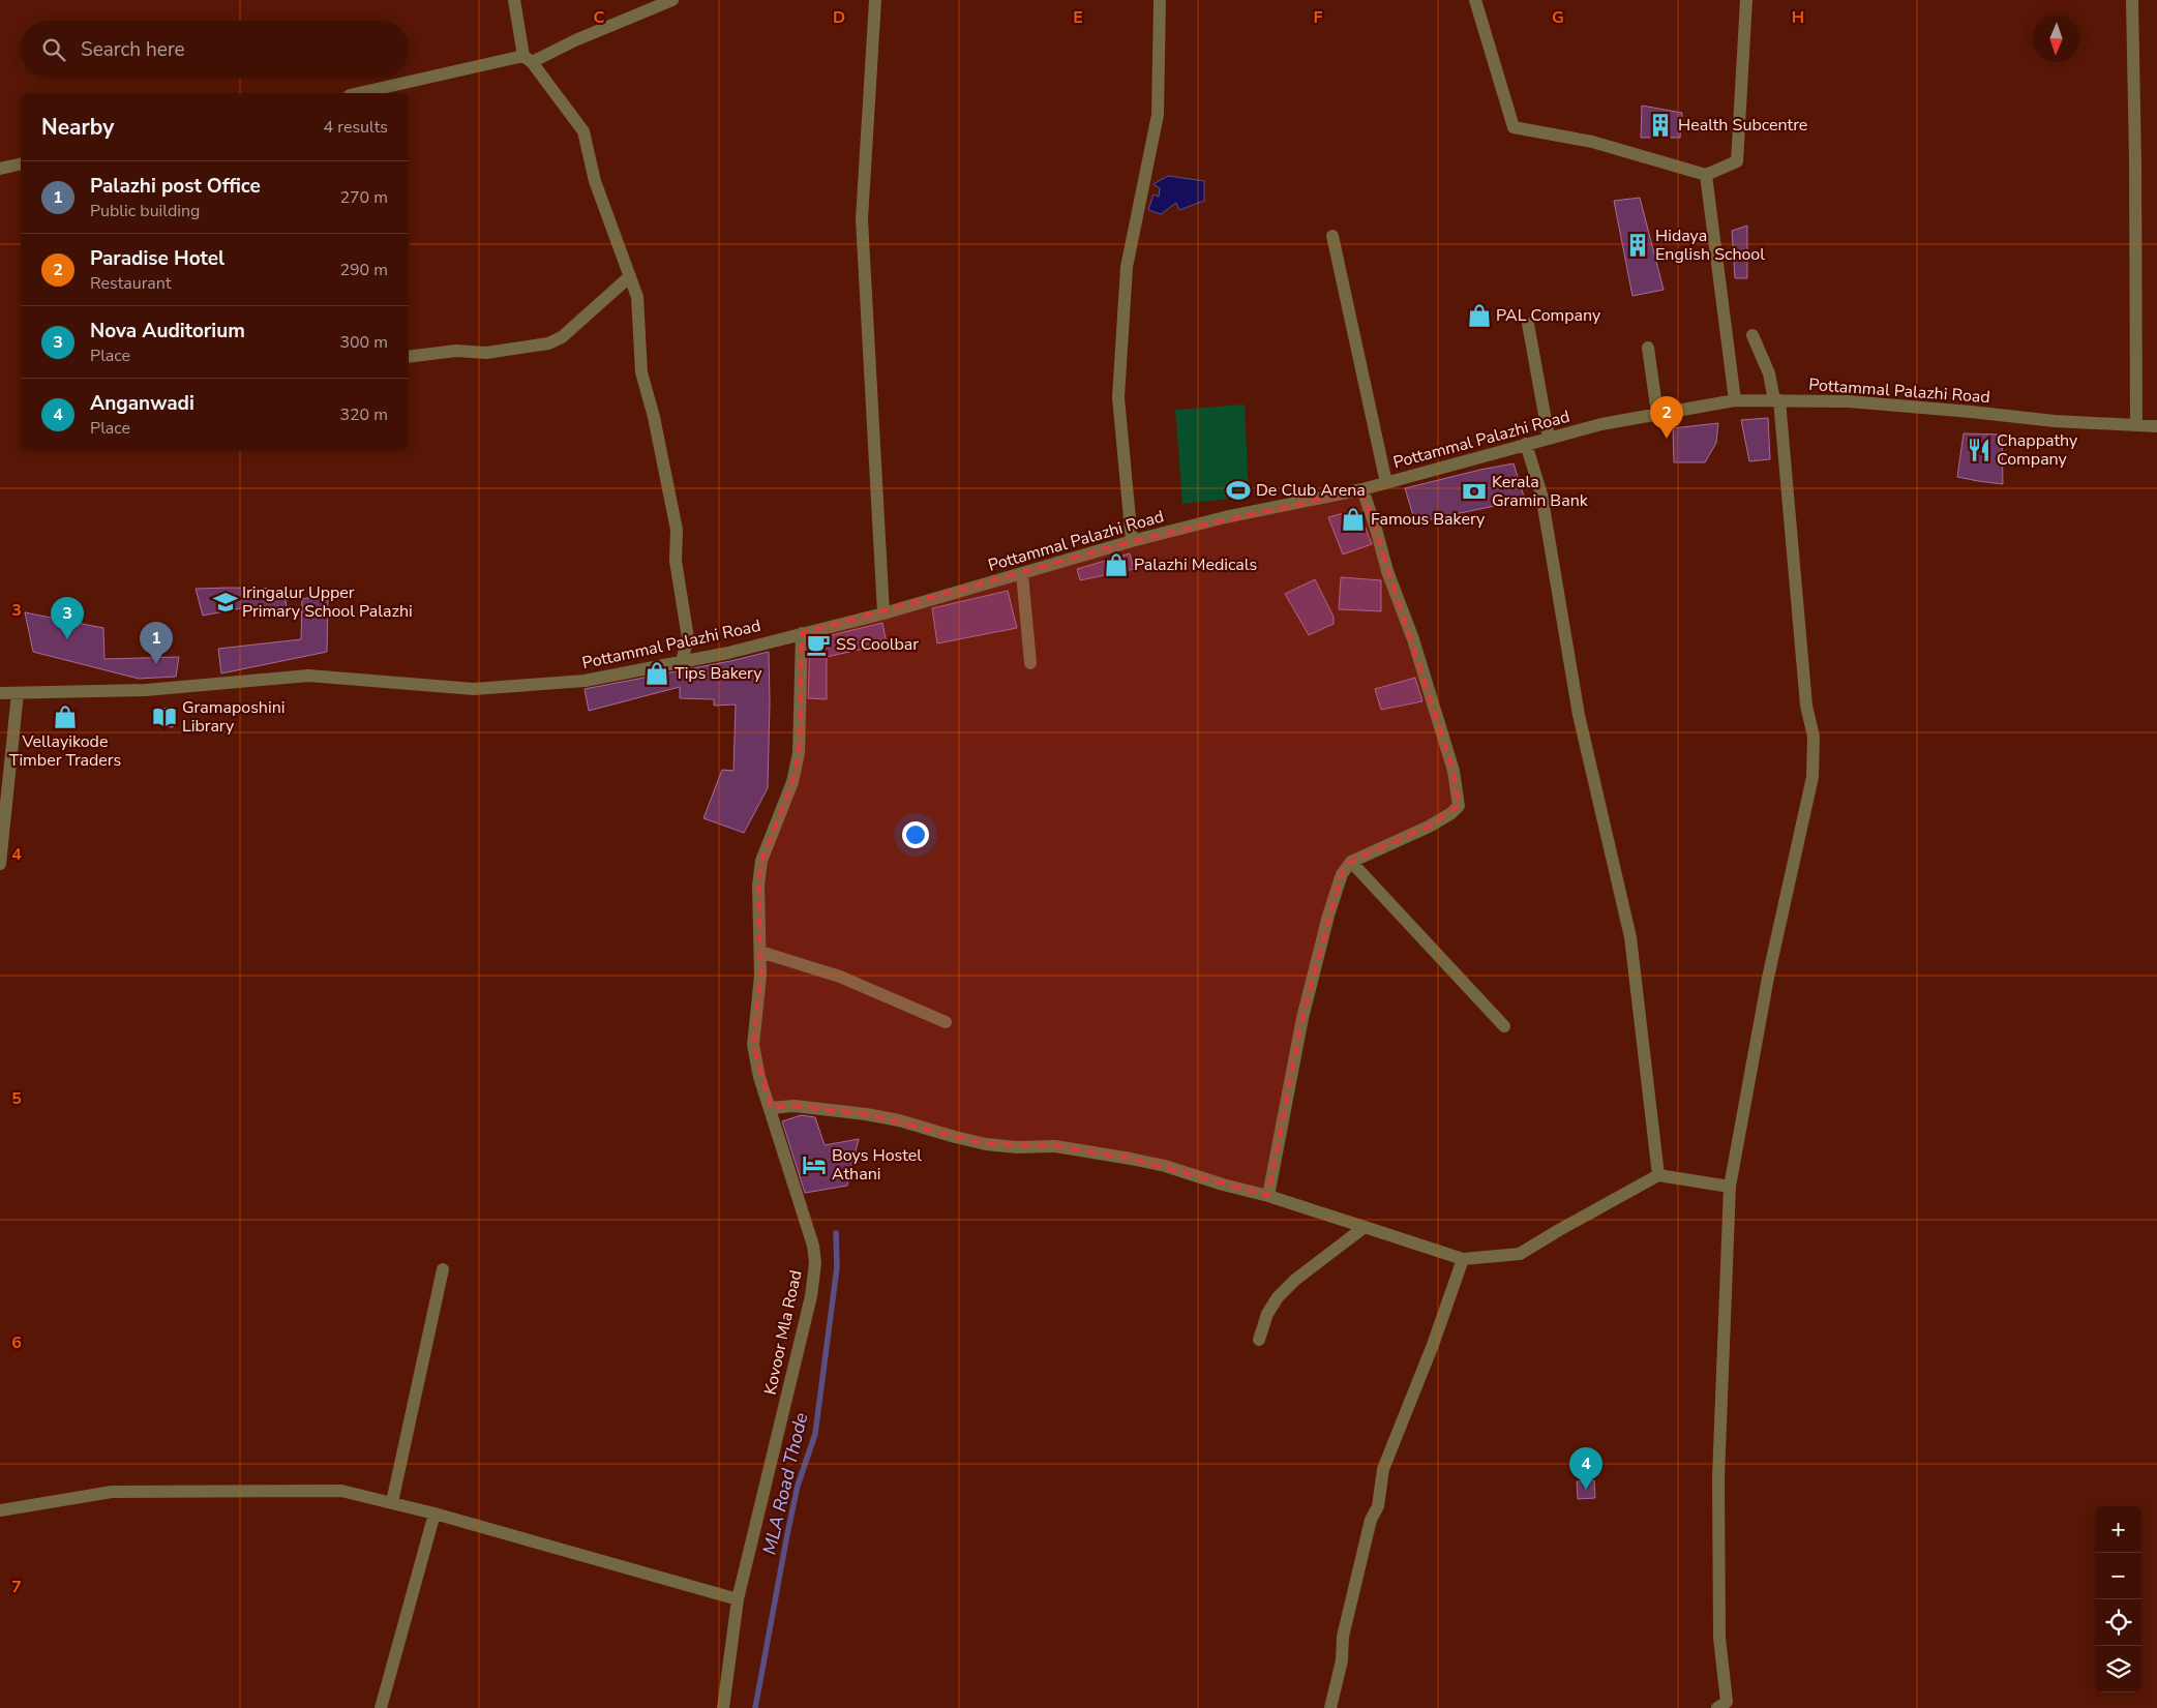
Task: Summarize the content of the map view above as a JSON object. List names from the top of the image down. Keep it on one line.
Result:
{"streets":{"street":["Pottammal Palazhi Road","Kovoor Mla Road"]},"crossings":[["Pottammal Palazhi Road","Kovoor Mla Road"]],"water":["MLA Road Thode"],"places":{"building":["Health Subcentre","Hidaya English School"],"shop":["PAL Company","Famous Bakery","Palazhi Medicals","Tips Bakery","Vellayikode Timber Traders"],"restaurant":["Chappathy Company"],"sports":["De Club Arena"],"bank":["Kerala Gramin Bank"],"school or university":["Iringalur Upper Primary School Palazhi"],"cafe":["SS Coolbar"],"library":["Gramaposhini Library"],"hotel":["Boys Hostel Athani"]},"north":"bottom","page":{"search":"Search here","heading":["Nearby","4 results"],"list":[{"mark":"1","name":"Palazhi post Office","note":"Public building","value":"270 m"},{"mark":"2","name":"Paradise Hotel","note":"Restaurant","value":"290 m"},{"mark":"3","name":"Nova Auditorium","note":"Place","value":"300 m"},{"mark":"4","name":"Anganwadi","note":"Place","value":"320 m"}],"pins":["2","3","1","4"],"map_buttons":["+","−"]},"grid":{"columns":["C","D","E","F","G","H"],"rows":["3","4","5","6","7"]}}
